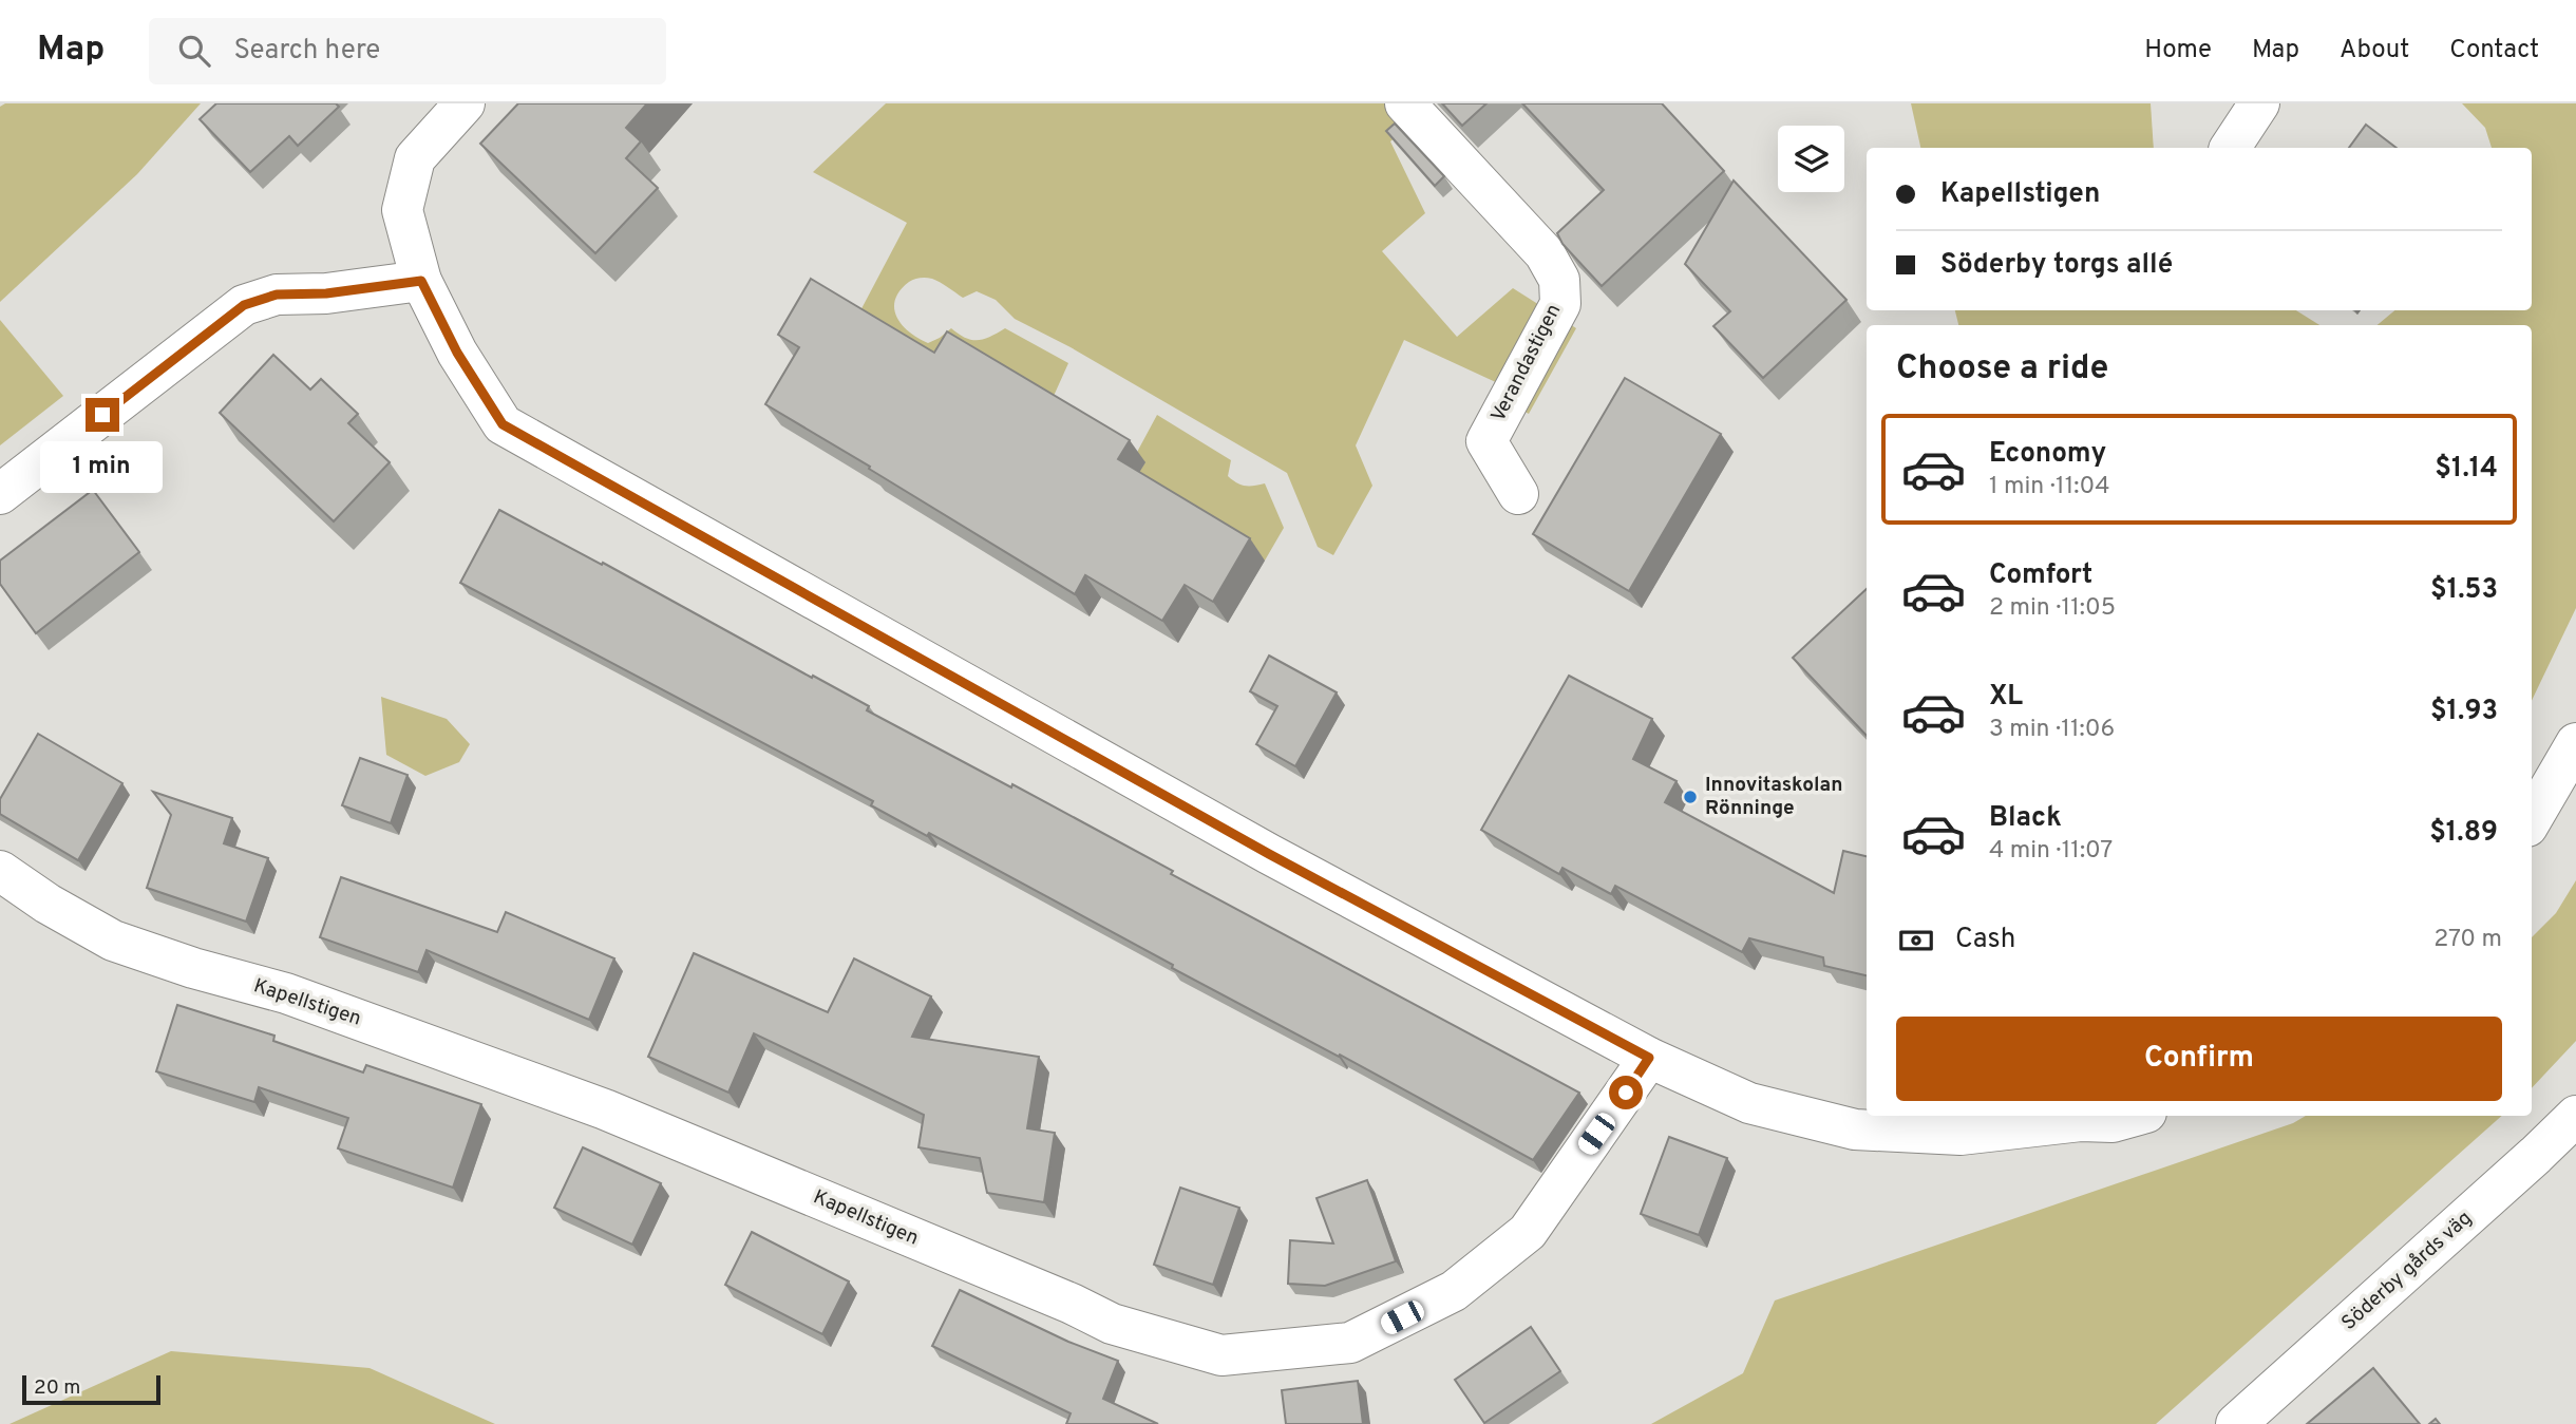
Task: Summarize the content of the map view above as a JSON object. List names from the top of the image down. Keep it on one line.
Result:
{"streets":{"street":["Verandastigen","Kapellstigen","Söderby gårds väg"]},"places":["Innovitaskolan Rönninge"],"scale_bar":"20 m","page":{"header":"Map","search":"Search here","nav":["Home","Map","About","Contact"],"banner":["Kapellstigen","Söderby torgs allé"],"heading":"Choose a ride","list":[{"name":"Economy","note":"1 min · 11:04","value":"$1.14"},{"name":"Comfort","note":"2 min · 11:05","value":"$1.53"},{"name":"XL","note":"3 min · 11:06","value":"$1.93"},{"name":"Black","note":"4 min · 11:07","value":"$1.89"}],"bubble":"1 min","pay":["Cash","270 m"],"buttons":"Confirm","scale":"20 m"}}
